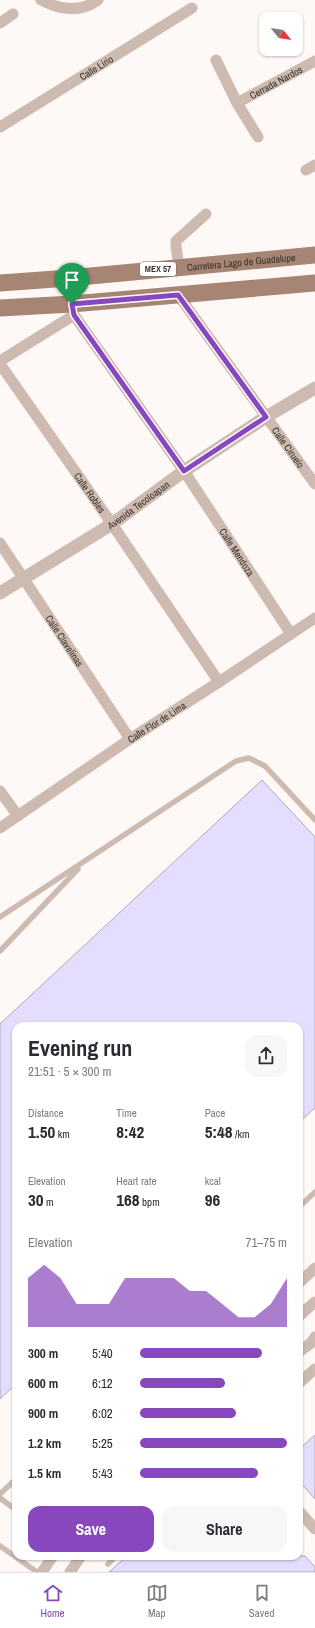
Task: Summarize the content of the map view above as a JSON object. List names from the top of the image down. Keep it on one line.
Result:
{"streets":{"main road":["Carretera Lago de Guadalupe","MEX 57"],"street":["Calle Lirio","Cerrada Nardos","Calle Ciruelo","Calle Robles","Avenida Tecoloapan","Calle Mendoza","Calle Clavelinas","Calle Flor de Lima"]},"crossings":[["Calle Ciruelo","Avenida Tecoloapan"],["Calle Robles","Avenida Tecoloapan"],["Calle Robles","Calle Flor de Lima"],["Avenida Tecoloapan","Calle Mendoza"],["Avenida Tecoloapan","Calle Clavelinas"],["Calle Mendoza","Calle Flor de Lima"],["Calle Clavelinas","Calle Flor de Lima"]],"north":"bottom right","page":{"heading":["Evening run","21:51 · 5 × 300 m"],"stats":[["Distance","1.50 km"],["Time","8:42"],["Pace","5:48 /km"],["Elevation","30 m"],["Heart rate","168 bpm"],["kcal","96"]],"chart":["Elevation","71–75 m"],"list":[{"name":"300 m","note":"5:40"},{"name":"600 m","note":"6:12"},{"name":"900 m","note":"6:02"},{"name":"1.2 km","note":"5:25"},{"name":"1.5 km","note":"5:43"}],"buttons":["Save","Share"],"tabs":["Home","Map","Saved"]}}
